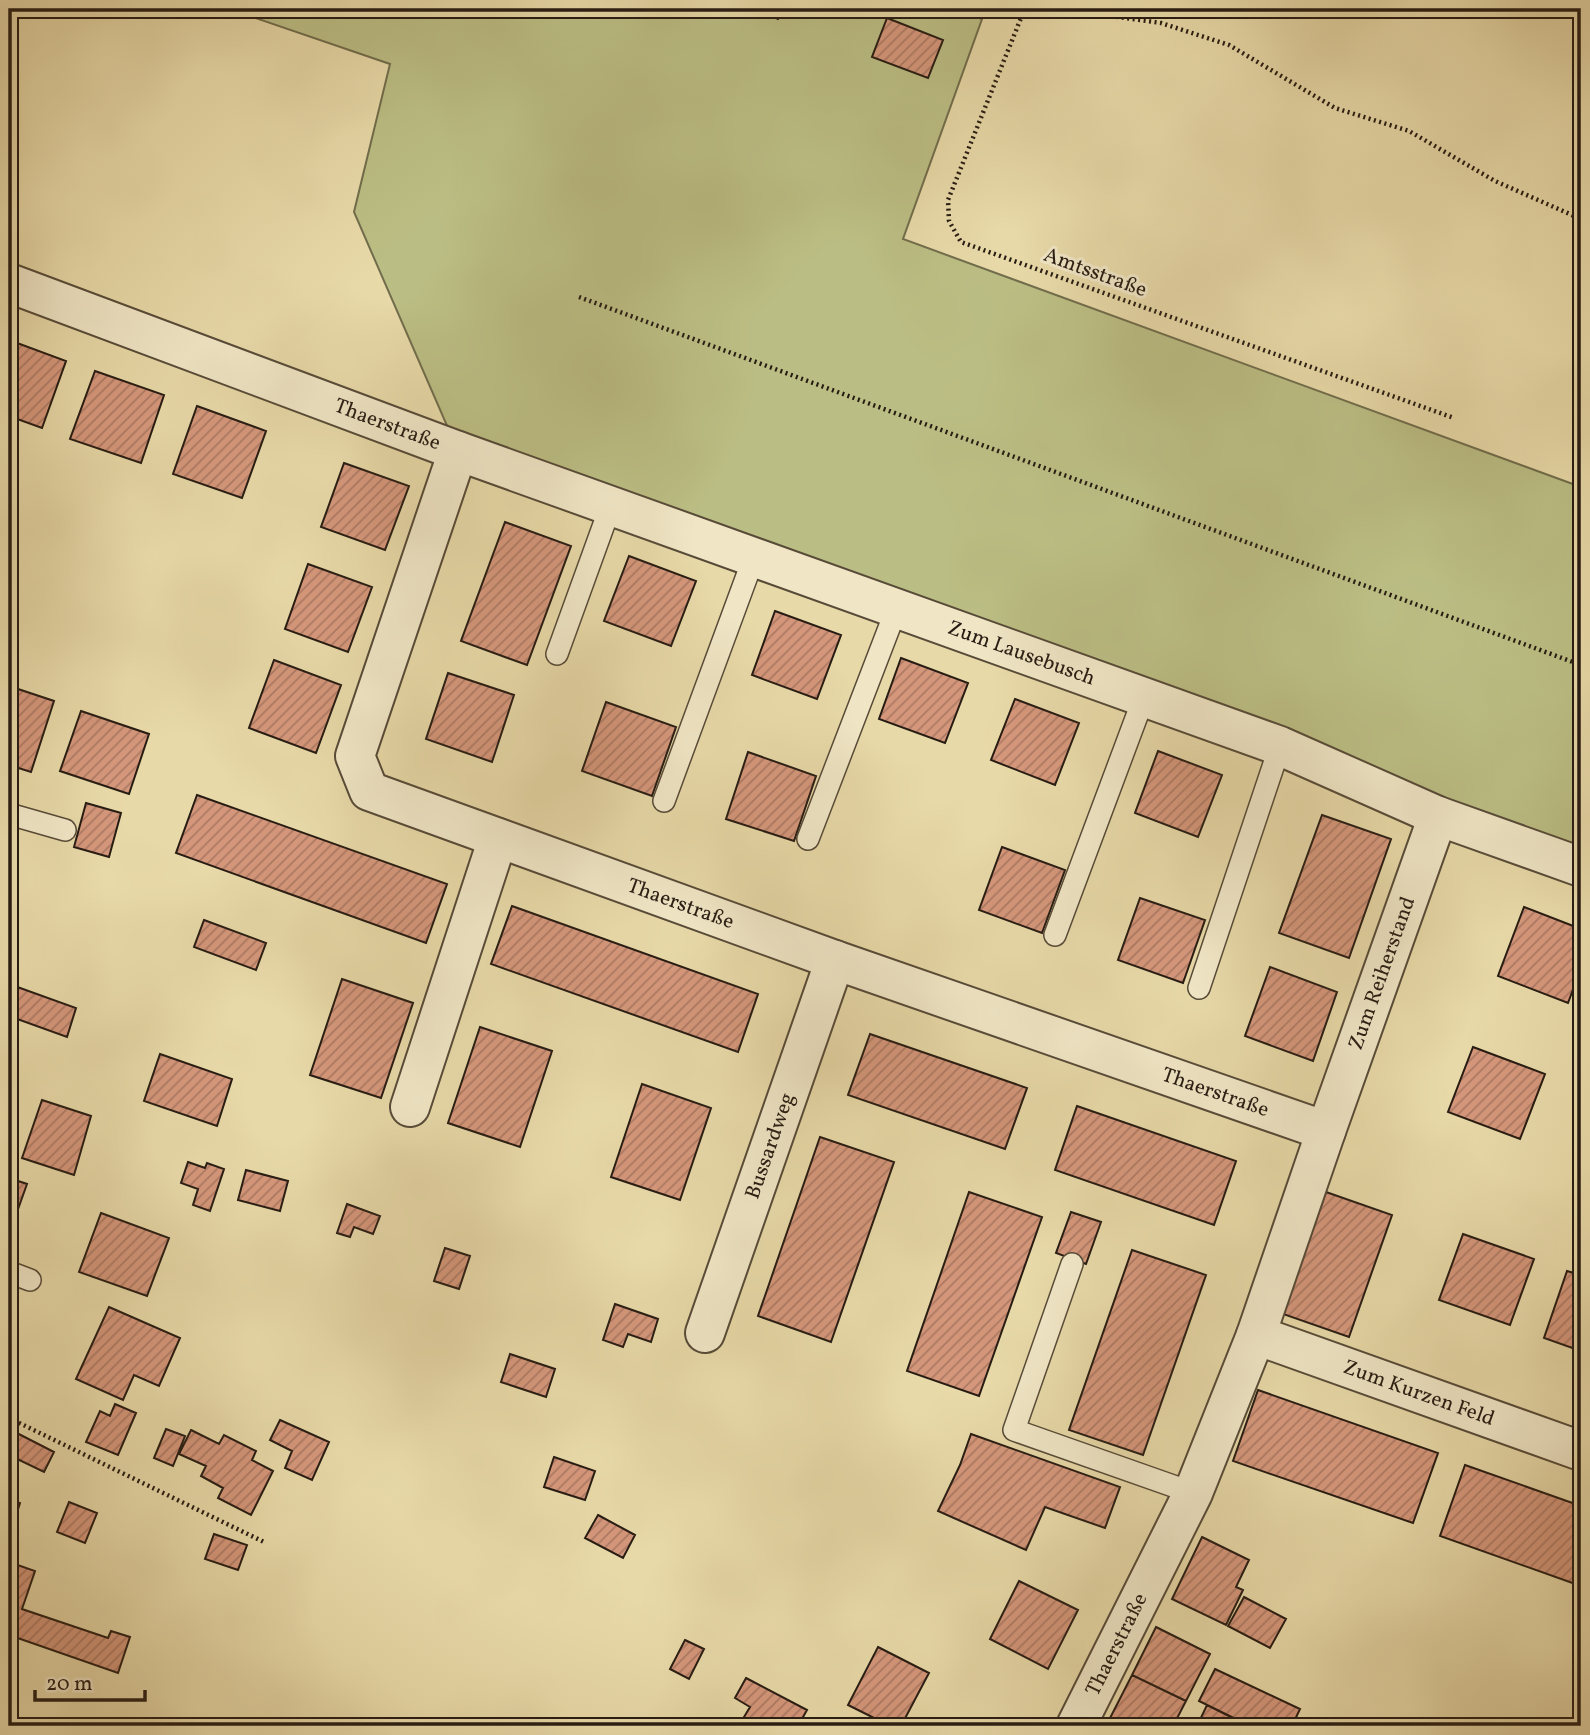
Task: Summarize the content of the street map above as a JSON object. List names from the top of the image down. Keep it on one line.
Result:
{"streets":{"street":["Thaerstraße","Zum Lausebusch","Zum Reiherstand","Bussardweg","Zum Kurzen Feld"],"path":["Amtsstraße"]},"crossings":[["Thaerstraße","Zum Lausebusch"],["Thaerstraße","Zum Reiherstand"],["Thaerstraße","Bussardweg"],["Thaerstraße","Zum Kurzen Feld"],["Zum Lausebusch","Zum Reiherstand"]],"scale_bar":"20 m"}
